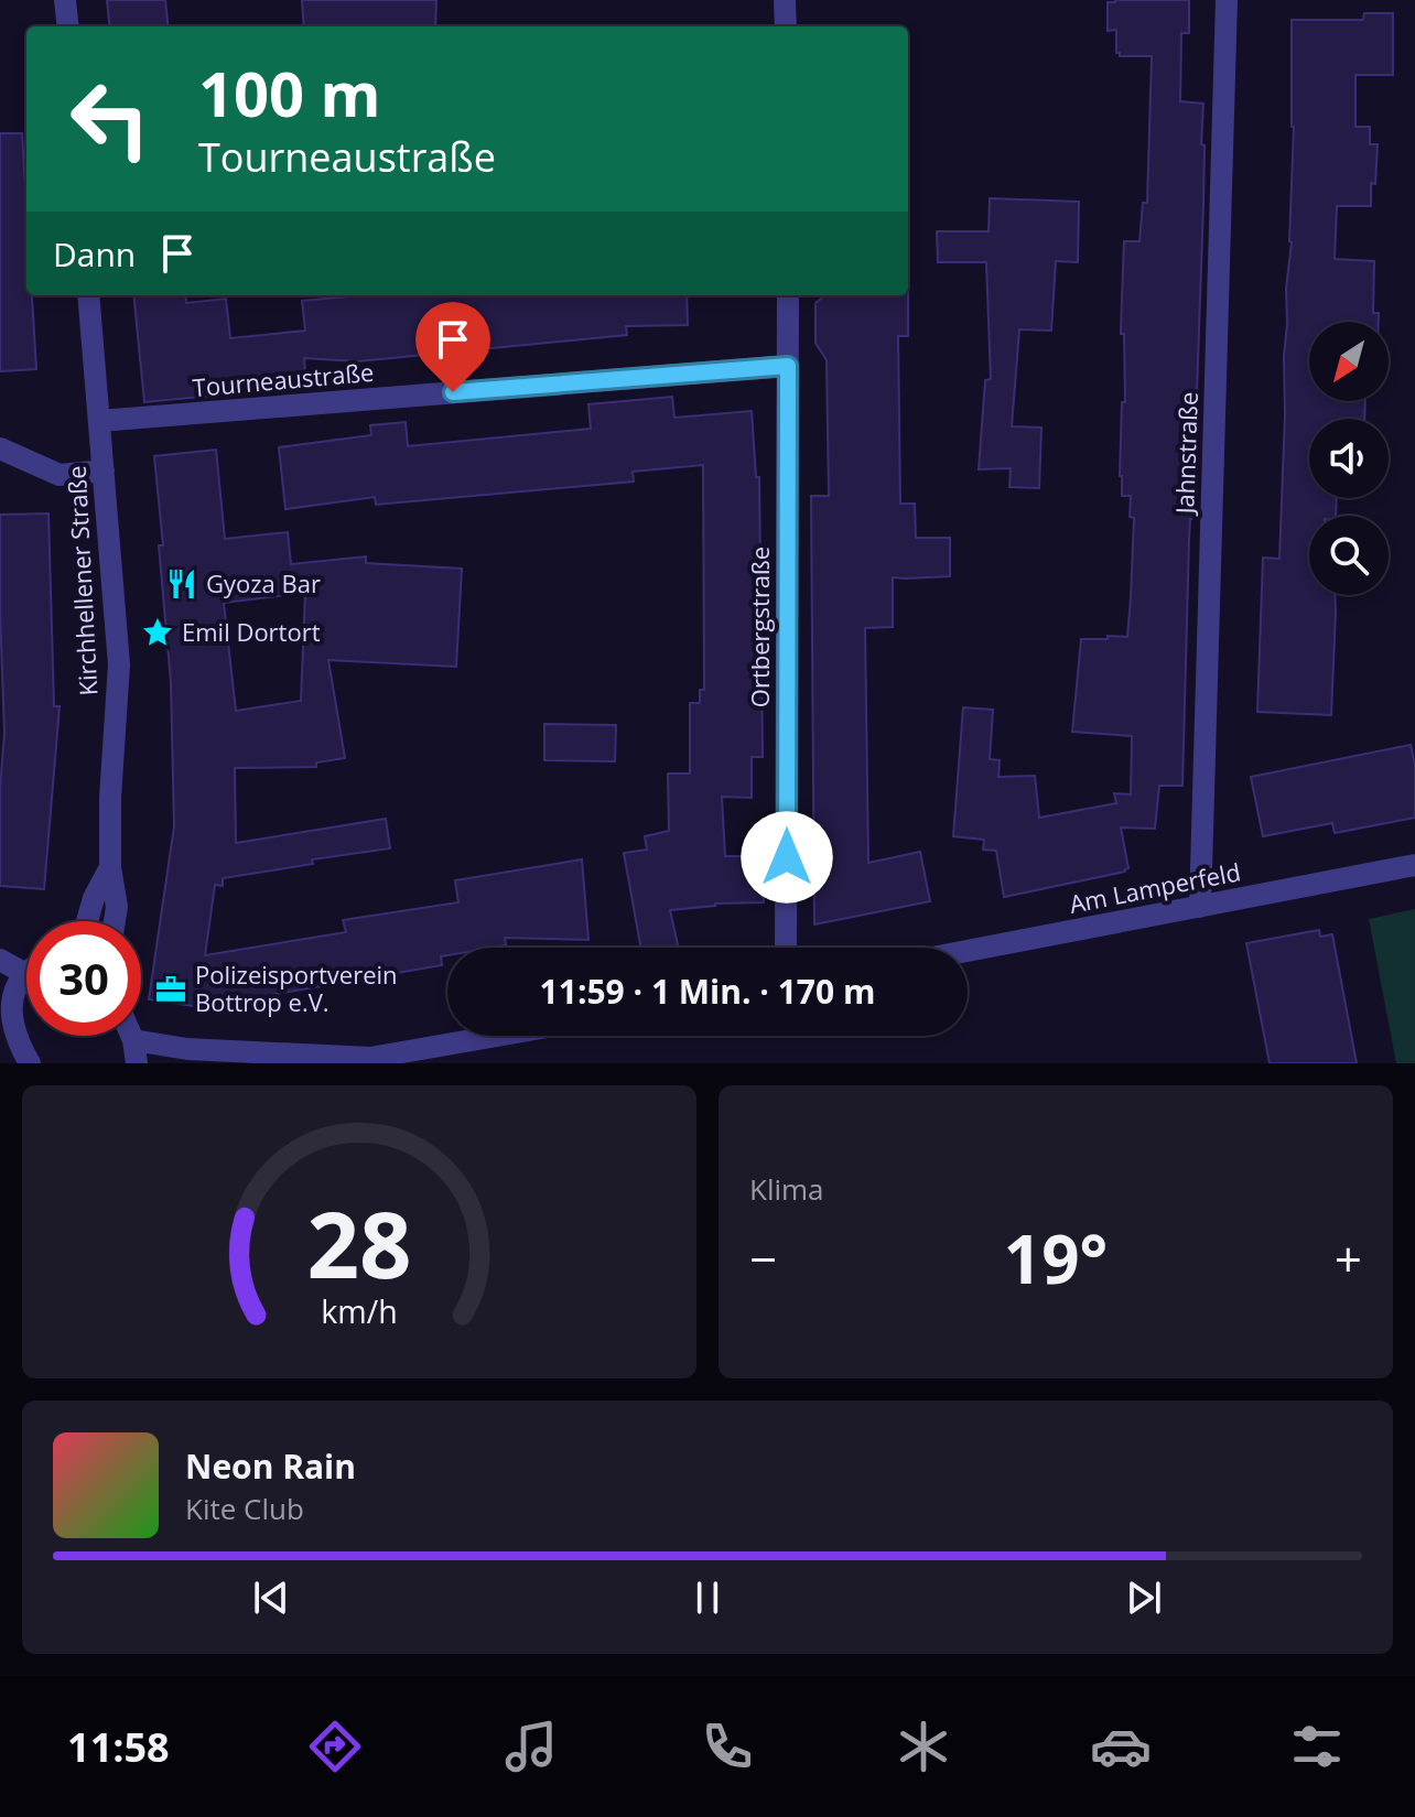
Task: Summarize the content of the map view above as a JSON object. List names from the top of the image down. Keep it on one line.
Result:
{"streets":{"street":["Tourneaustraße","Jahnstraße","Kirchhellener Straße","Ortbergstraße","Am Lamperfeld"]},"crossings":[["Tourneaustraße","Kirchhellener Straße"],["Tourneaustraße","Ortbergstraße"],["Jahnstraße","Am Lamperfeld"]],"places":{"restaurant":["Gyoza Bar"],"place":["Emil Dortort"],"office":["Polizeisportverein Bottrop e.V."]},"north":"bottom left","page":{"turn":["100 m","Tourneaustraße"],"then":"Dann","limit":"30","trip":"11:59 · 1 Min. · 170 m","tile":"Klima","heat":["−","19°","+"],"song":["Neon Rain","Kite Club"],"tabs":"11:58","gauge":["28","km/h"]}}
